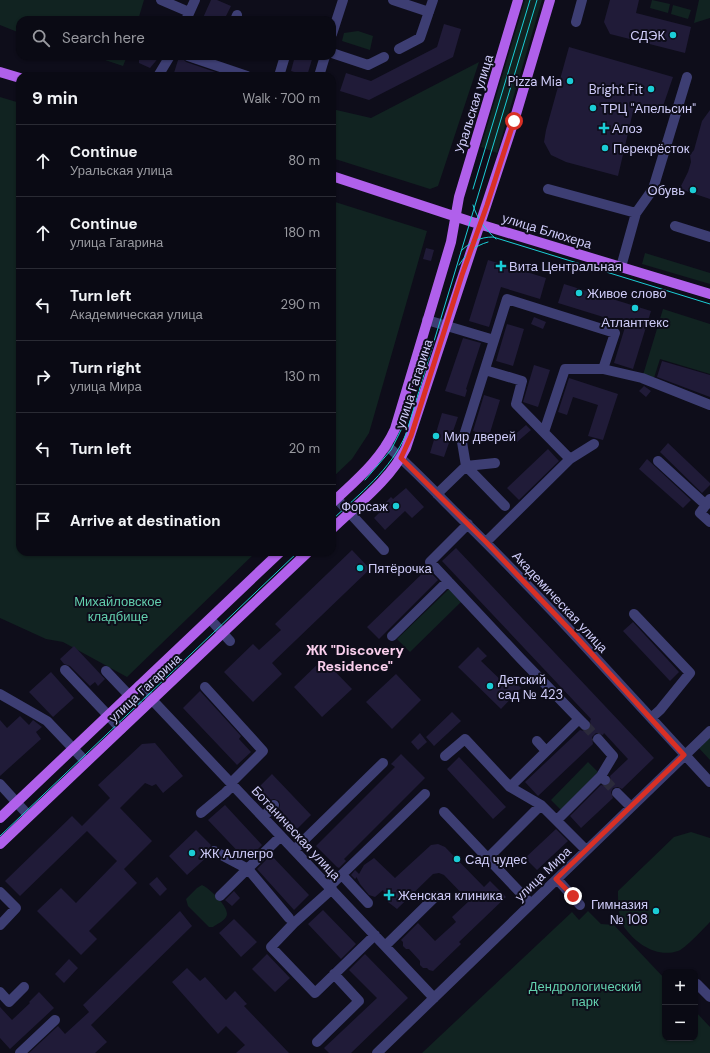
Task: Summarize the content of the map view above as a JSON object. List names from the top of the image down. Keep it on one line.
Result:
{"streets":{"main road":["Уральская улица","улица Блюхера","улица Гагарина"],"street":["Академическая улица","Ботаническая улица","улица Мира"]},"crossings":[["Уральская улица","улица Блюхера"],["Уральская улица","улица Гагарина"],["улица Блюхера","улица Гагарина"],["улица Гагарина","Академическая улица"],["улица Гагарина","Ботаническая улица"],["Академическая улица","улица Мира"],["Ботаническая улица","улица Мира"]],"districts":["ЖК \"Discovery Residence\""],"parks":["Михайловское кладбище","Дендрологический парк"],"places":{"other":["СДЭК","Pizza Mia","Bright Fit","ТРЦ \"Апельсин\"","Перекрёсток","Обувь","Живое слово","Атланттекс","Мир дверей","Форсаж","Пятёрочка","Детский сад № 423","ЖК Аллегро","Сад чудес","Гимназия № 108"],"health":["Алоэ","Вита Центральная","Женская клиника"]},"page":{"search":"Search here","heading":["9 min","Walk · 700 m"],"list":[["Continue","Уральская улица","80 m"],["Continue","улица Гагарина","180 m"],["Turn left","Академическая улица","290 m"],["Turn right","улица Мира","130 m"],["Turn left","20 m"],"Arrive at destination"],"map_buttons":["+","−"]}}
